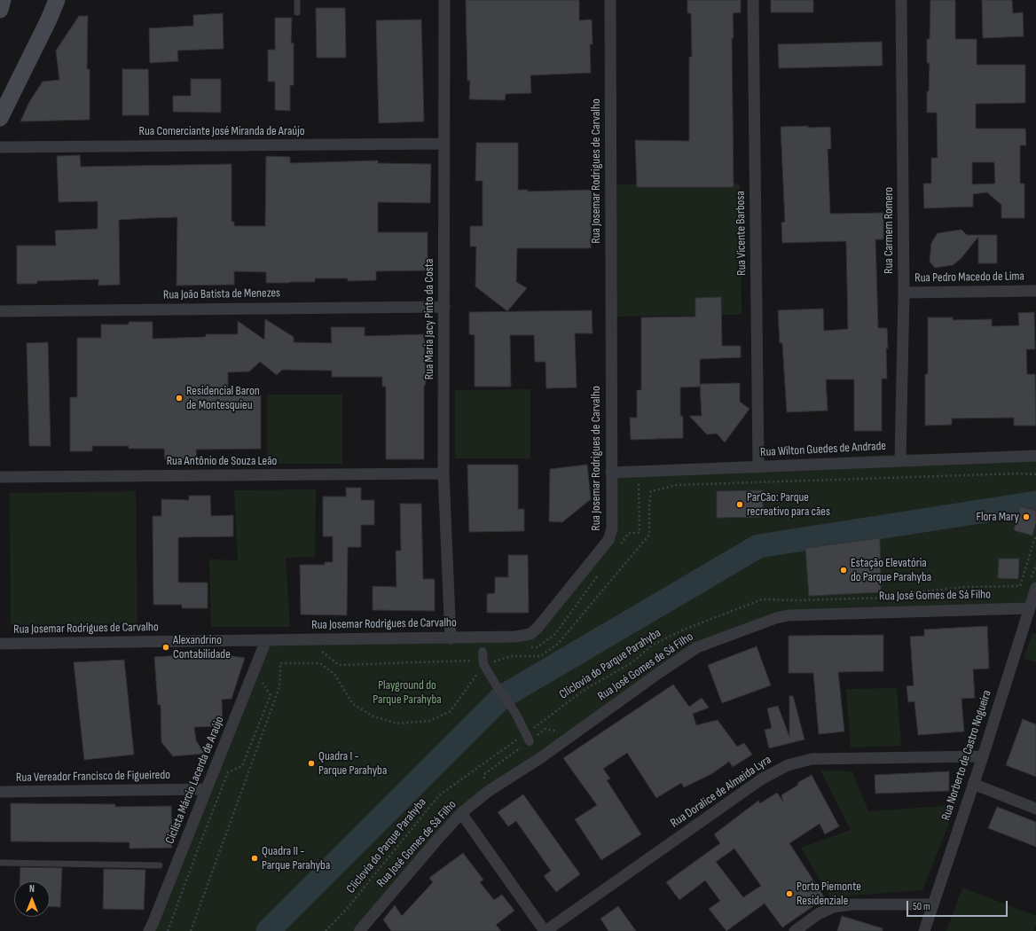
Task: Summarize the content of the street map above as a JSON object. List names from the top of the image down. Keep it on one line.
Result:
{"streets":{"street":["Rua Comerciante José Miranda de Araújo","Rua Josemar Rodrigues de Carvalho","Rua Carmem Romero","Rua Vicente Barbosa","Rua Pedro Macedo de Lima","Rua João Batista de Menezes","Rua Maria Jacy Pinto da Costa","Rua Wilton Guedes de Andrade","Rua Antônio de Souza Leão","Rua José Gomes de Sá Filho","Rua Norberto de Castro Nogueira","Rua Vereador Francisco de Figueiredo","Ciclista Márcio Lacerda de Araújo","Rua Doralice de Almeida Lyra"],"path":["Cliclovia do Parque Parahyba"]},"crossings":[["Rua Comerciante José Miranda de Araújo","Rua Maria Jacy Pinto da Costa"],["Rua Josemar Rodrigues de Carvalho","Rua Maria Jacy Pinto da Costa"],["Rua Josemar Rodrigues de Carvalho","Rua Wilton Guedes de Andrade"],["Rua Josemar Rodrigues de Carvalho","Ciclista Márcio Lacerda de Araújo"],["Rua Carmem Romero","Rua Pedro Macedo de Lima"],["Rua Carmem Romero","Rua Wilton Guedes de Andrade"],["Rua Vicente Barbosa","Rua Wilton Guedes de Andrade"],["Rua João Batista de Menezes","Rua Maria Jacy Pinto da Costa"],["Rua Maria Jacy Pinto da Costa","Rua Antônio de Souza Leão"],["Rua José Gomes de Sá Filho","Rua Norberto de Castro Nogueira"],["Rua Norberto de Castro Nogueira","Rua Doralice de Almeida Lyra"],["Rua Vereador Francisco de Figueiredo","Ciclista Márcio Lacerda de Araújo"]],"parks":["Playground do Parque Parahyba"],"places":["Residencial Baron de Montesquieu","ParCão: Parque recreativo para cães","Flora Mary","Estação Elevatória do Parque Parahyba","Alexandrino Contabilidade","Quadra I - Parque Parahyba","Quadra II - Parque Parahyba","Porto Piemonte Residenziale"],"scale_bar":"50 m","north":"top"}
